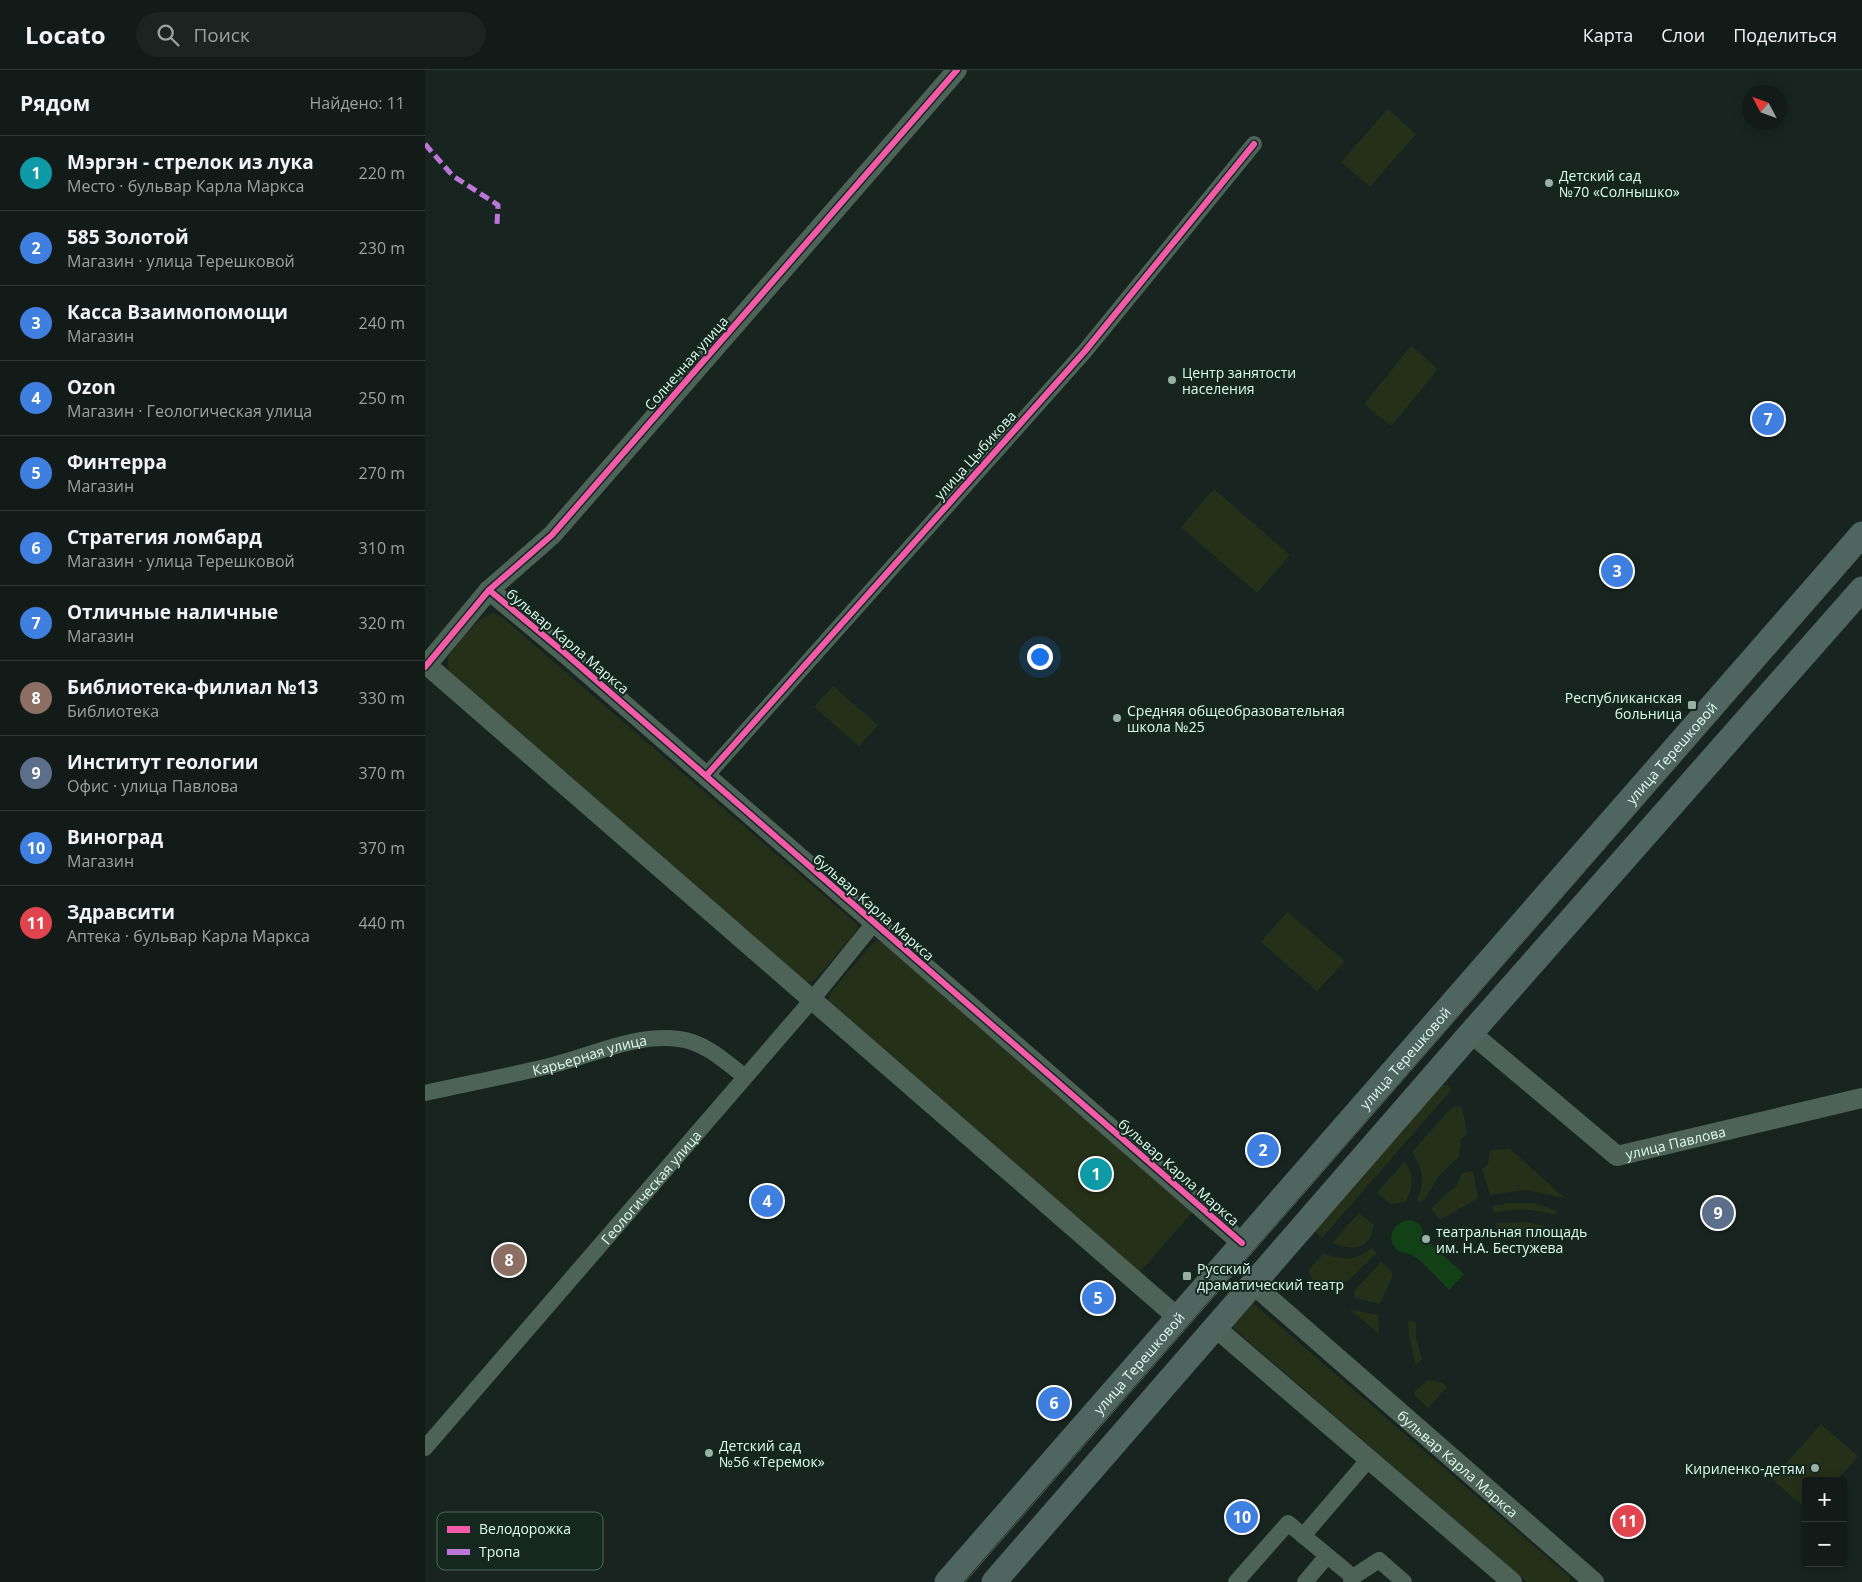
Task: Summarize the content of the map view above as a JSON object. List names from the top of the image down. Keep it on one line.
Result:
{"streets":{"main road":["улица Терешковой"],"street":["Солнечная улица","улица Цыбикова","бульвар Карла Маркса","Карьерная улица","улица Павлова","Геологическая улица"]},"crossings":[["Солнечная улица","бульвар Карла Маркса"],["улица Цыбикова","бульвар Карла Маркса"],["бульвар Карла Маркса","улица Терешковой"],["бульвар Карла Маркса","Геологическая улица"],["Карьерная улица","Геологическая улица"]],"places":{"other":["Детский сад №70 «Солнышко»","Центр занятости населения","Средняя общеобразовательная школа №25","театральная площадь им. Н.А. Бестужева","Детский сад №56 «Теремок»","Кириленко-детям"],"transit":["Республиканская больница","Русский драматический театр"]},"legend":["Велодорожка","Тропа"],"north":"top left","page":{"header":"Locato","search":"Поиск","nav":["Карта","Слои","Поделиться"],"heading":["Рядом","Найдено: 11"],"list":[{"mark":"1","name":"Мэргэн - стрелок из лука","note":"Место · бульвар Карла Маркса","value":"220 m"},{"mark":"2","name":"585 Золотой","note":"Магазин · улица Терешковой","value":"230 m"},{"mark":"3","name":"Касса Взаимопомощи","note":"Магазин","value":"240 m"},{"mark":"4","name":"Ozon","note":"Магазин · Геологическая улица","value":"250 m"},{"mark":"5","name":"Финтерра","note":"Магазин","value":"270 m"},{"mark":"6","name":"Стратегия ломбард","note":"Магазин · улица Терешковой","value":"310 m"},{"mark":"7","name":"Отличные наличные","note":"Магазин","value":"320 m"},{"mark":"8","name":"Библиотека-филиал №13","note":"Библиотека","value":"330 m"},{"mark":"9","name":"Институт геологии","note":"Офис · улица Павлова","value":"370 m"},{"mark":"10","name":"Виноград","note":"Магазин","value":"370 m"},{"mark":"11","name":"Здравсити","note":"Аптека · бульвар Карла Маркса","value":"440 m"}],"pins":["7","3","2","1","4","9","8","5","6","10","11"],"map_buttons":["+","−"]}}
